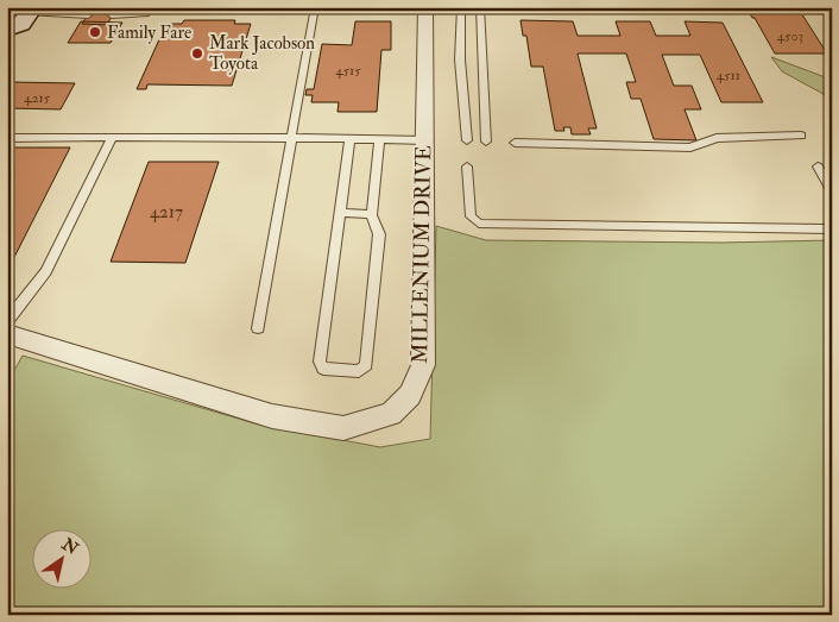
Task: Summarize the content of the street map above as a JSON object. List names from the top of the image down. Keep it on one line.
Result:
{"streets":{"street":["MILLENIUM DRIVE"]},"places":["Family Fare","Mark Jacobson Toyota"],"house_numbers":["4503","4515","4511","4215","4217"],"north":"top right"}
